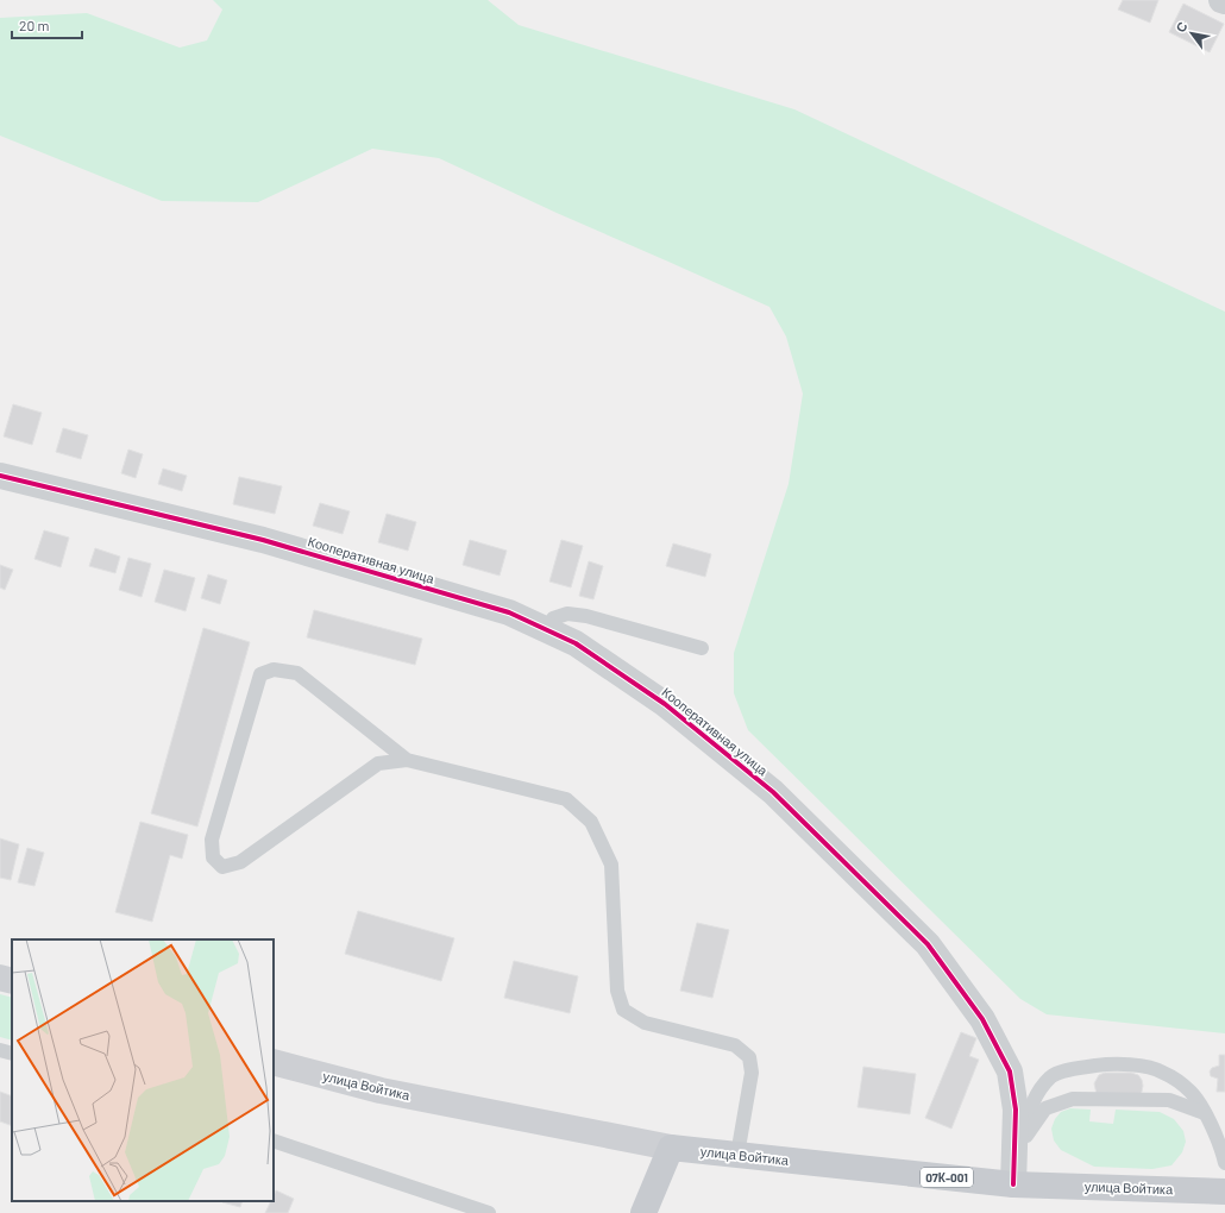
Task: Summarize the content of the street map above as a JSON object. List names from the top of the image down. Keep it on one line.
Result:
{"streets":{"main road":["улица Войтика","07К-001"],"street":["Кооперативная улица"]},"crossings":[["Кооперативная улица","улица Войтика"]],"scale_bar":"20 m","north":"top left"}
